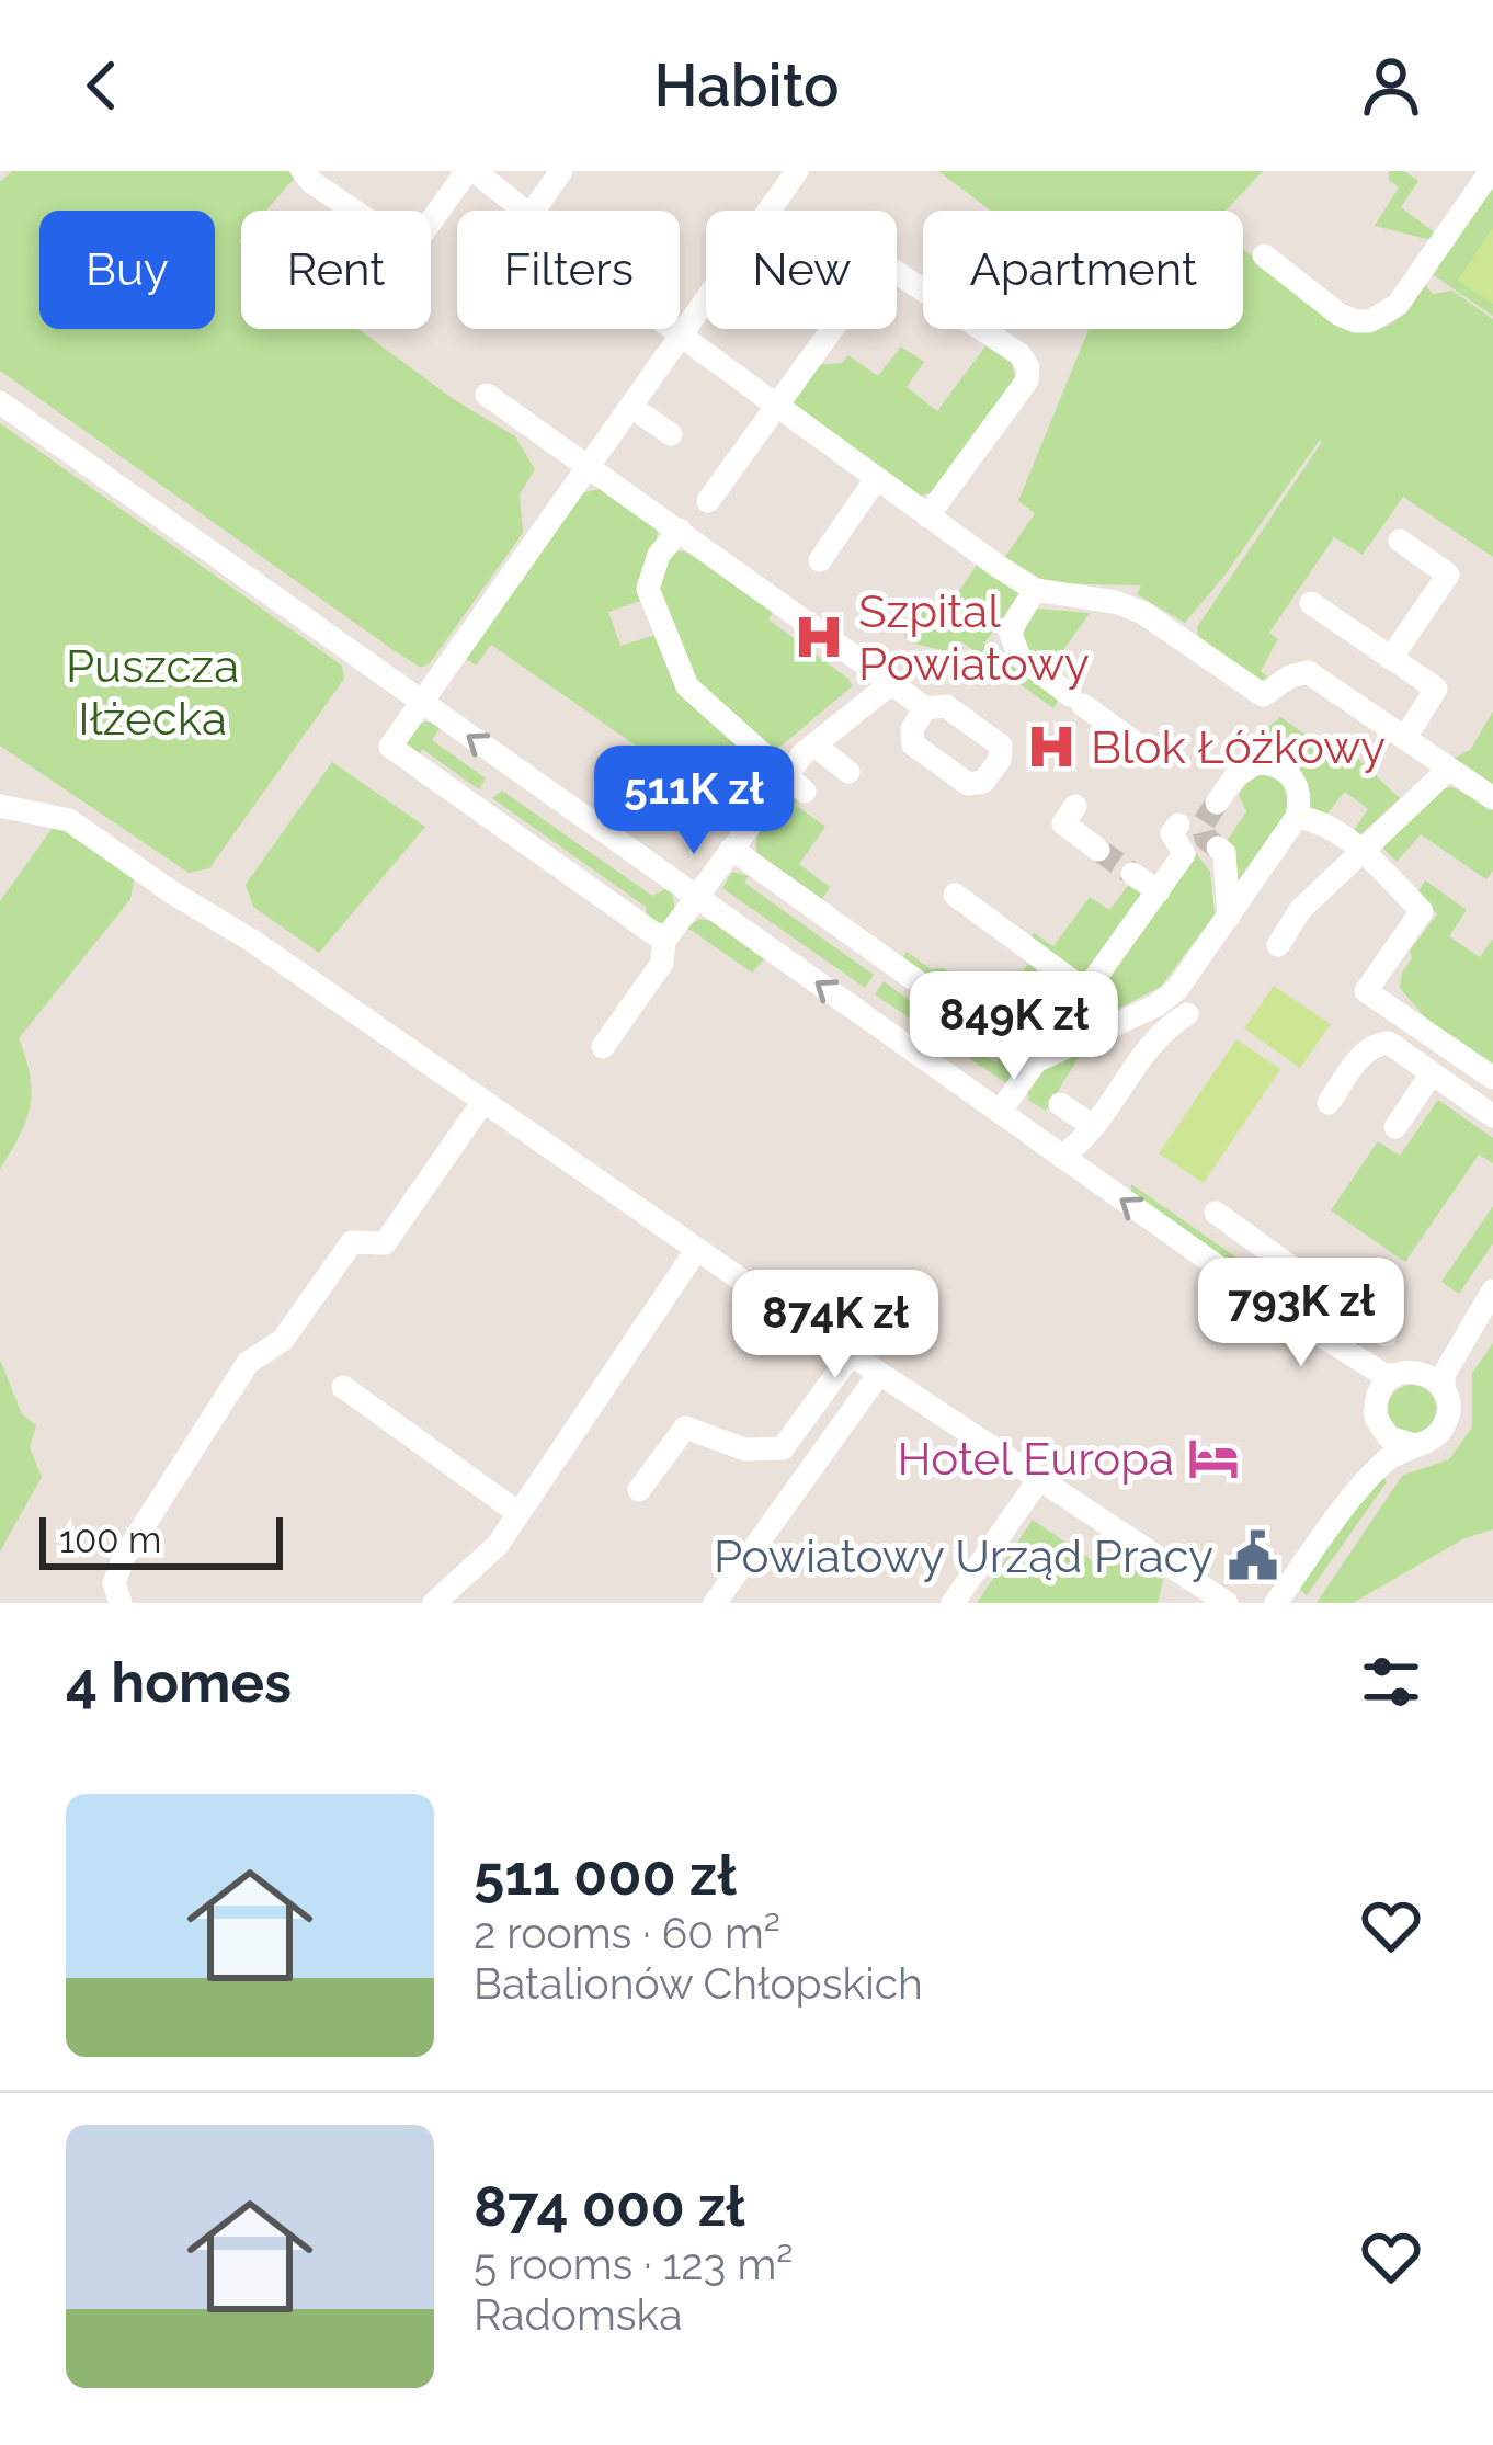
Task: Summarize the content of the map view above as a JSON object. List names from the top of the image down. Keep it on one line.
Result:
{"parks":["Puszcza Iłżecka"],"places":{"hospital":["Szpital Powiatowy","Blok Łóżkowy"],"hotel":["Hotel Europa"],"public building":["Powiatowy Urząd Pracy"]},"scale_bar":"100 m","page":{"header":"Habito","chip":["Buy","Rent","Filters","New","Apartment"],"price":["511K zł","849K zł","793K zł","874K zł"],"scale":"100 m","heading":"4 homes","list":[{"name":"511 000 zł","note":"2 rooms · 60 m² · Batalionów Chłopskich"},{"name":"874 000 zł","note":"5 rooms · 123 m² · Radomska"}]}}
